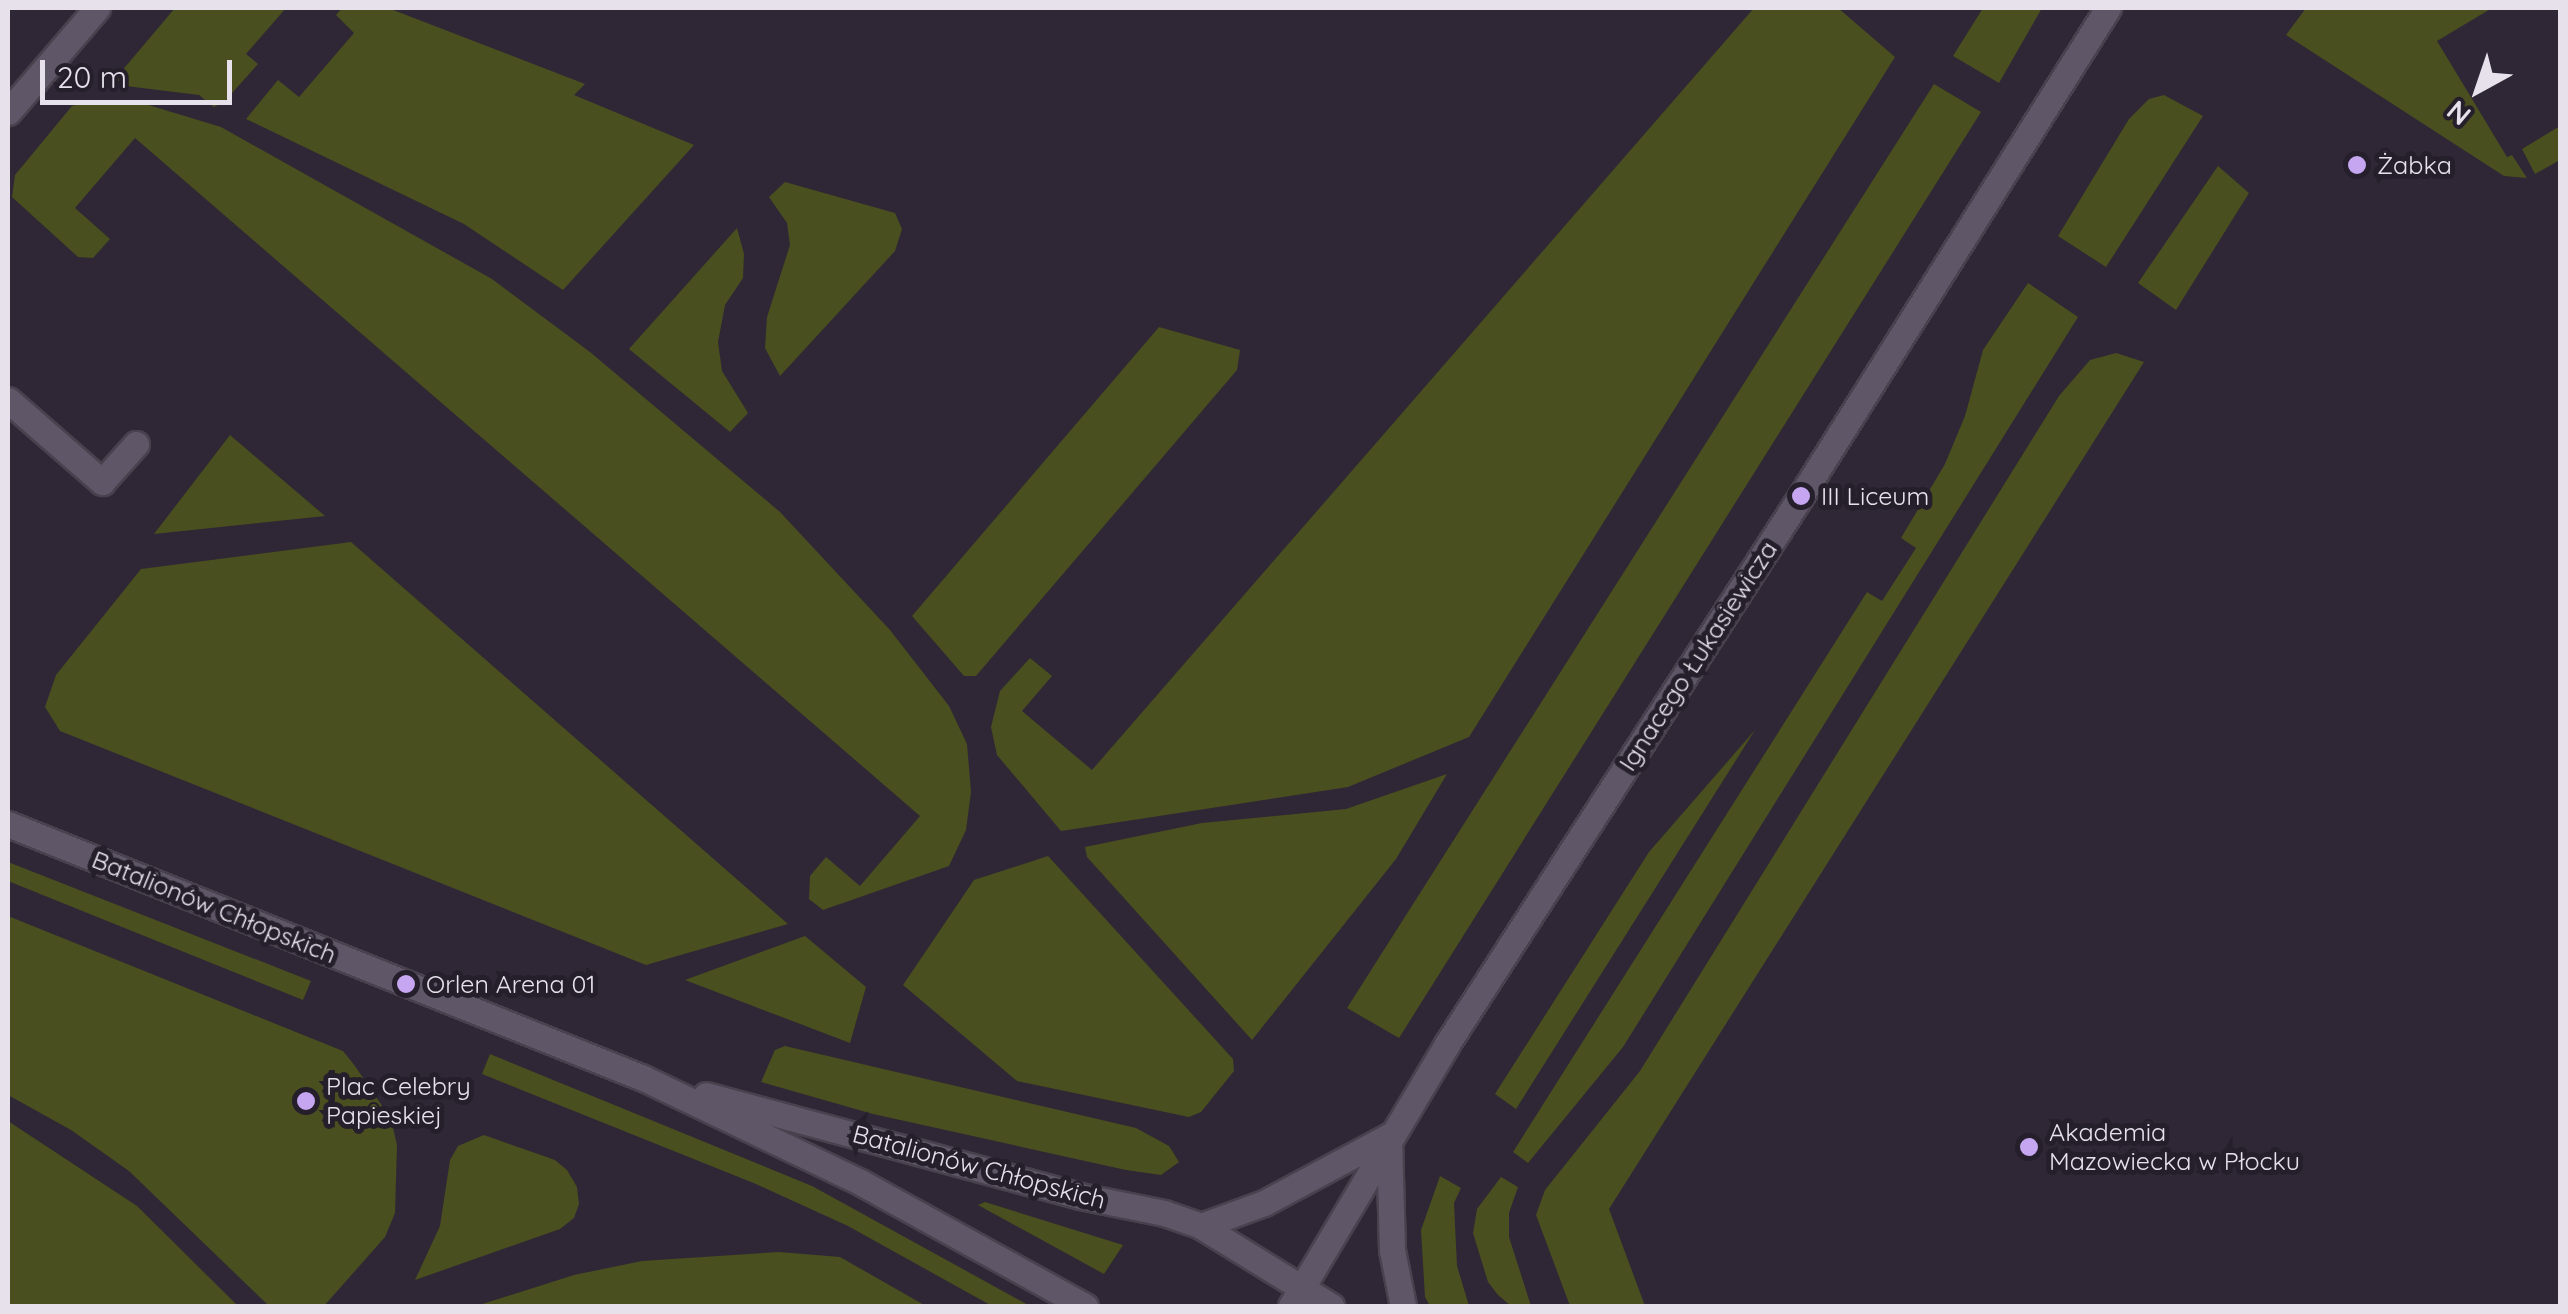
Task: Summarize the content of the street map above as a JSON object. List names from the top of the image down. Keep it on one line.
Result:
{"streets":{"street":["Ignacego Łukasiewicza","Batalionów Chłopskich"]},"crossings":[["Ignacego Łukasiewicza","Batalionów Chłopskich"]],"places":["Żabka","III Liceum","Orlen Arena 01","Plac Celebry Papieskiej","Akademia Mazowiecka w Płocku"],"scale_bar":"20 m","north":"bottom left"}
